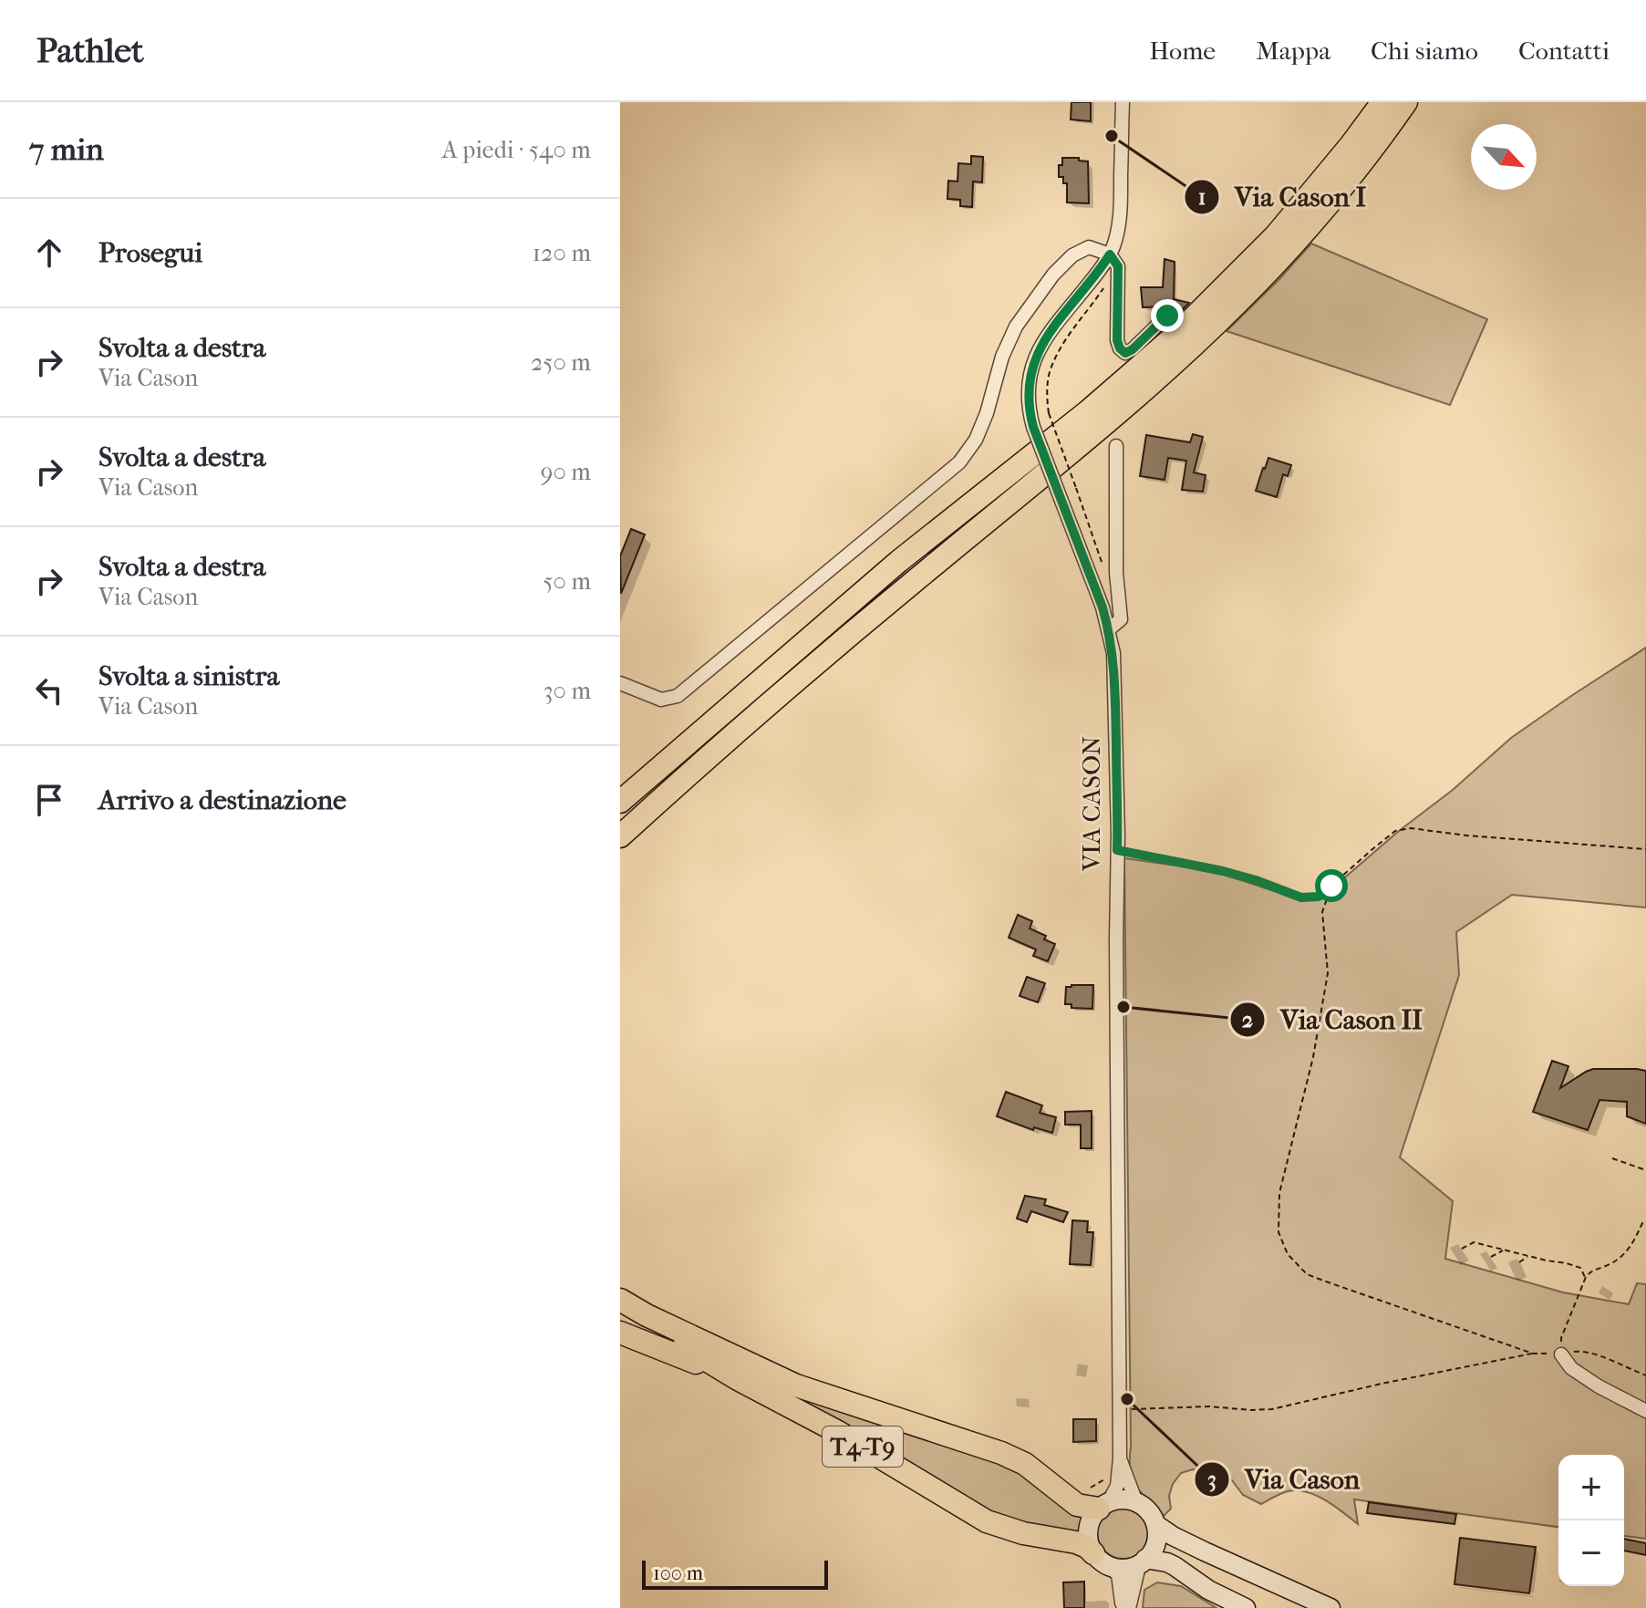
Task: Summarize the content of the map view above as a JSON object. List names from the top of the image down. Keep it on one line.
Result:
{"streets":{"highway":["T4-T9"],"street":["VIA CASON"]},"crossings":[["VIA CASON","T4-T9"]],"places":["Via Cason I","Via Cason II","Via Cason"],"scale_bar":"100 m","north":"bottom right","page":{"header":"Pathlet","nav":["Home","Mappa","Chi siamo","Contatti"],"heading":["7 min","A piedi · 540 m"],"list":[["Prosegui","120 m"],["Svolta a destra","Via Cason","250 m"],["Svolta a destra","Via Cason","90 m"],["Svolta a destra","Via Cason","50 m"],["Svolta a sinistra","Via Cason","30 m"],"Arrivo a destinazione"],"map_buttons":["+","−"],"scale":"100 m"}}
